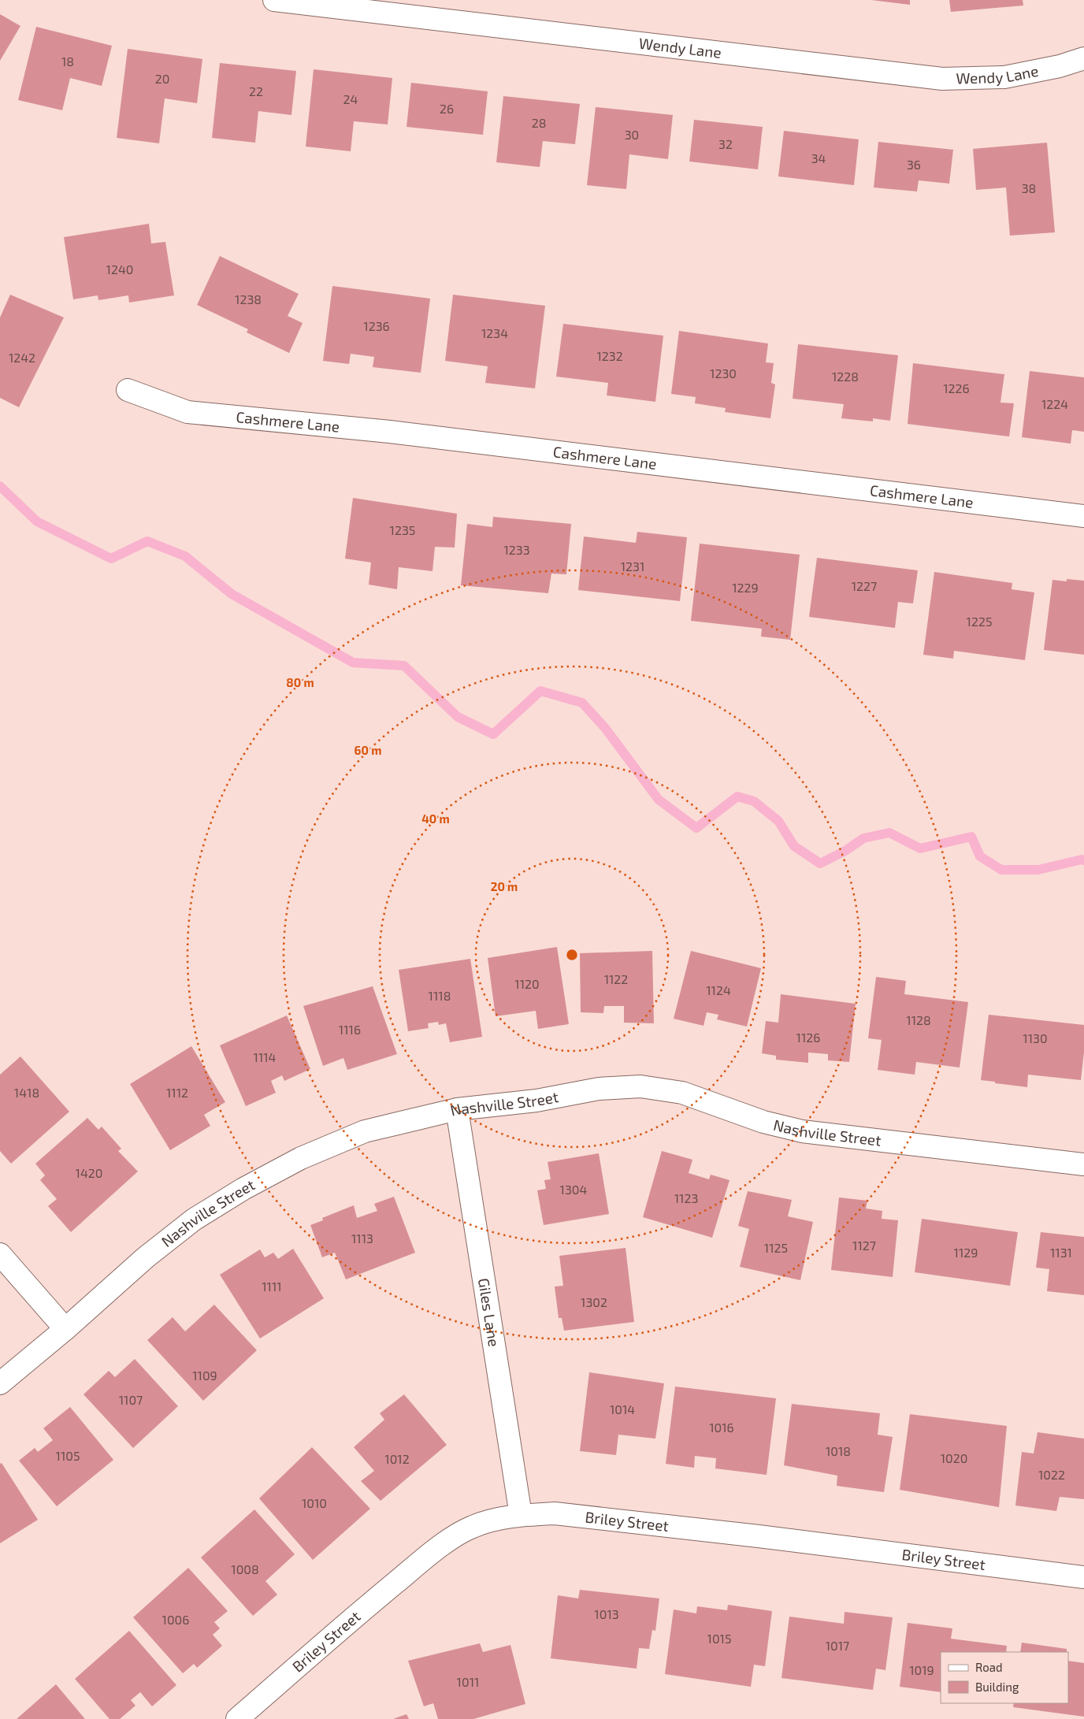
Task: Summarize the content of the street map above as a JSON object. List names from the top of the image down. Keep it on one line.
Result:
{"streets":{"street":["Wendy Lane","Cashmere Lane","Nashville Street","Giles Lane","Briley Street"]},"crossings":[["Nashville Street","Giles Lane"],["Giles Lane","Briley Street"]],"house_numbers":["18","20","22","24","26","28","30","32","34","36","38","1240","1238","1236","1234","1232","1242","1230","1228","1226","1224","1235","1233","1231","1227","1229","1225","1122","1120","1124","1118","1128","1116","1126","1130","1114","1418","1112","1420","1304","1123","1113","1127","1125","1129","1131","1111","1302","1109","1107","1014","1016","1018","1105","1020","1012","1022","1010","1008","1013","1006","1015","1017","1019","1011"],"legend":["Road","Building"],"rings":["80 m","60 m","40 m","20 m"]}
